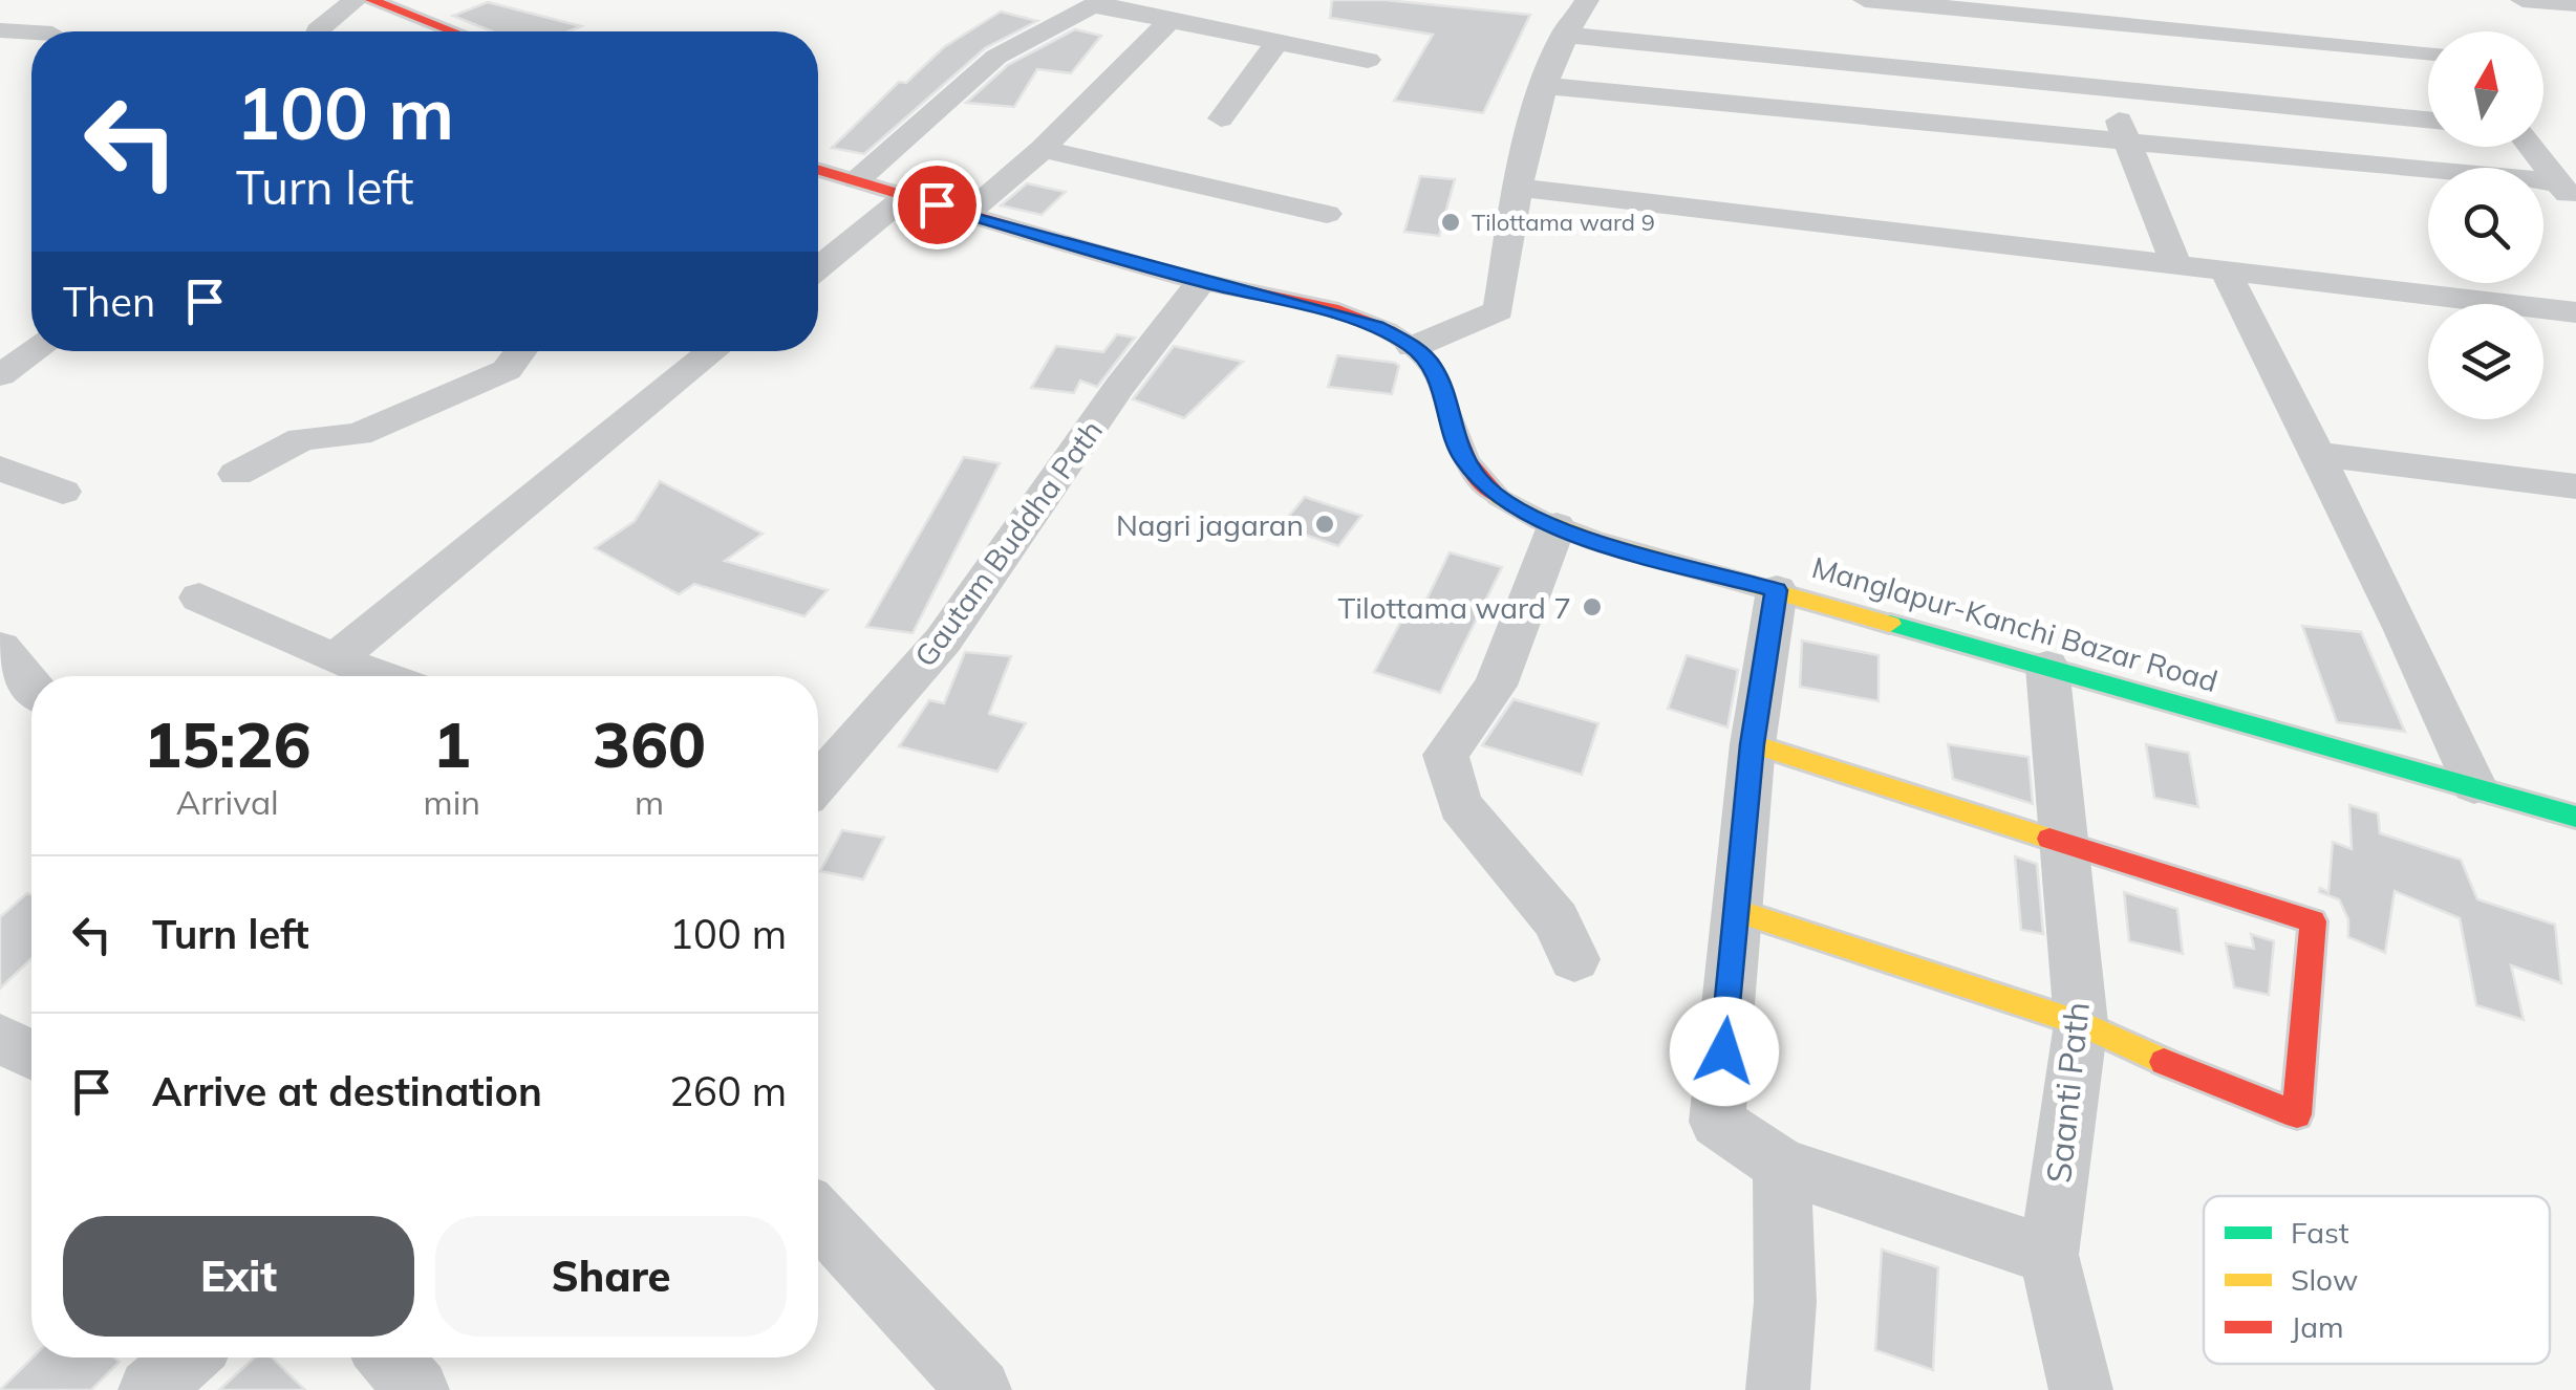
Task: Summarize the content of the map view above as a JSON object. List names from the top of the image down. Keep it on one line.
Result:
{"streets":{"street":["Gautam Buddha Path","Manglapur-Kanchi Bazar Road","Saanti Path"]},"crossings":[["Manglapur-Kanchi Bazar Road","Saanti Path"]],"places":["Tilottama ward 9","Nagri jagaran","Tilottama ward 7"],"legend":["Fast","Slow","Jam"],"north":"top","page":{"turn":["100 m","Turn left"],"then":"Then","eta":["15:26","Arrival","1","min","360","m"],"list":[{"name":"Turn left","value":"100 m"},{"name":"Arrive at destination","value":"260 m"}],"buttons":["Exit","Share"]}}
